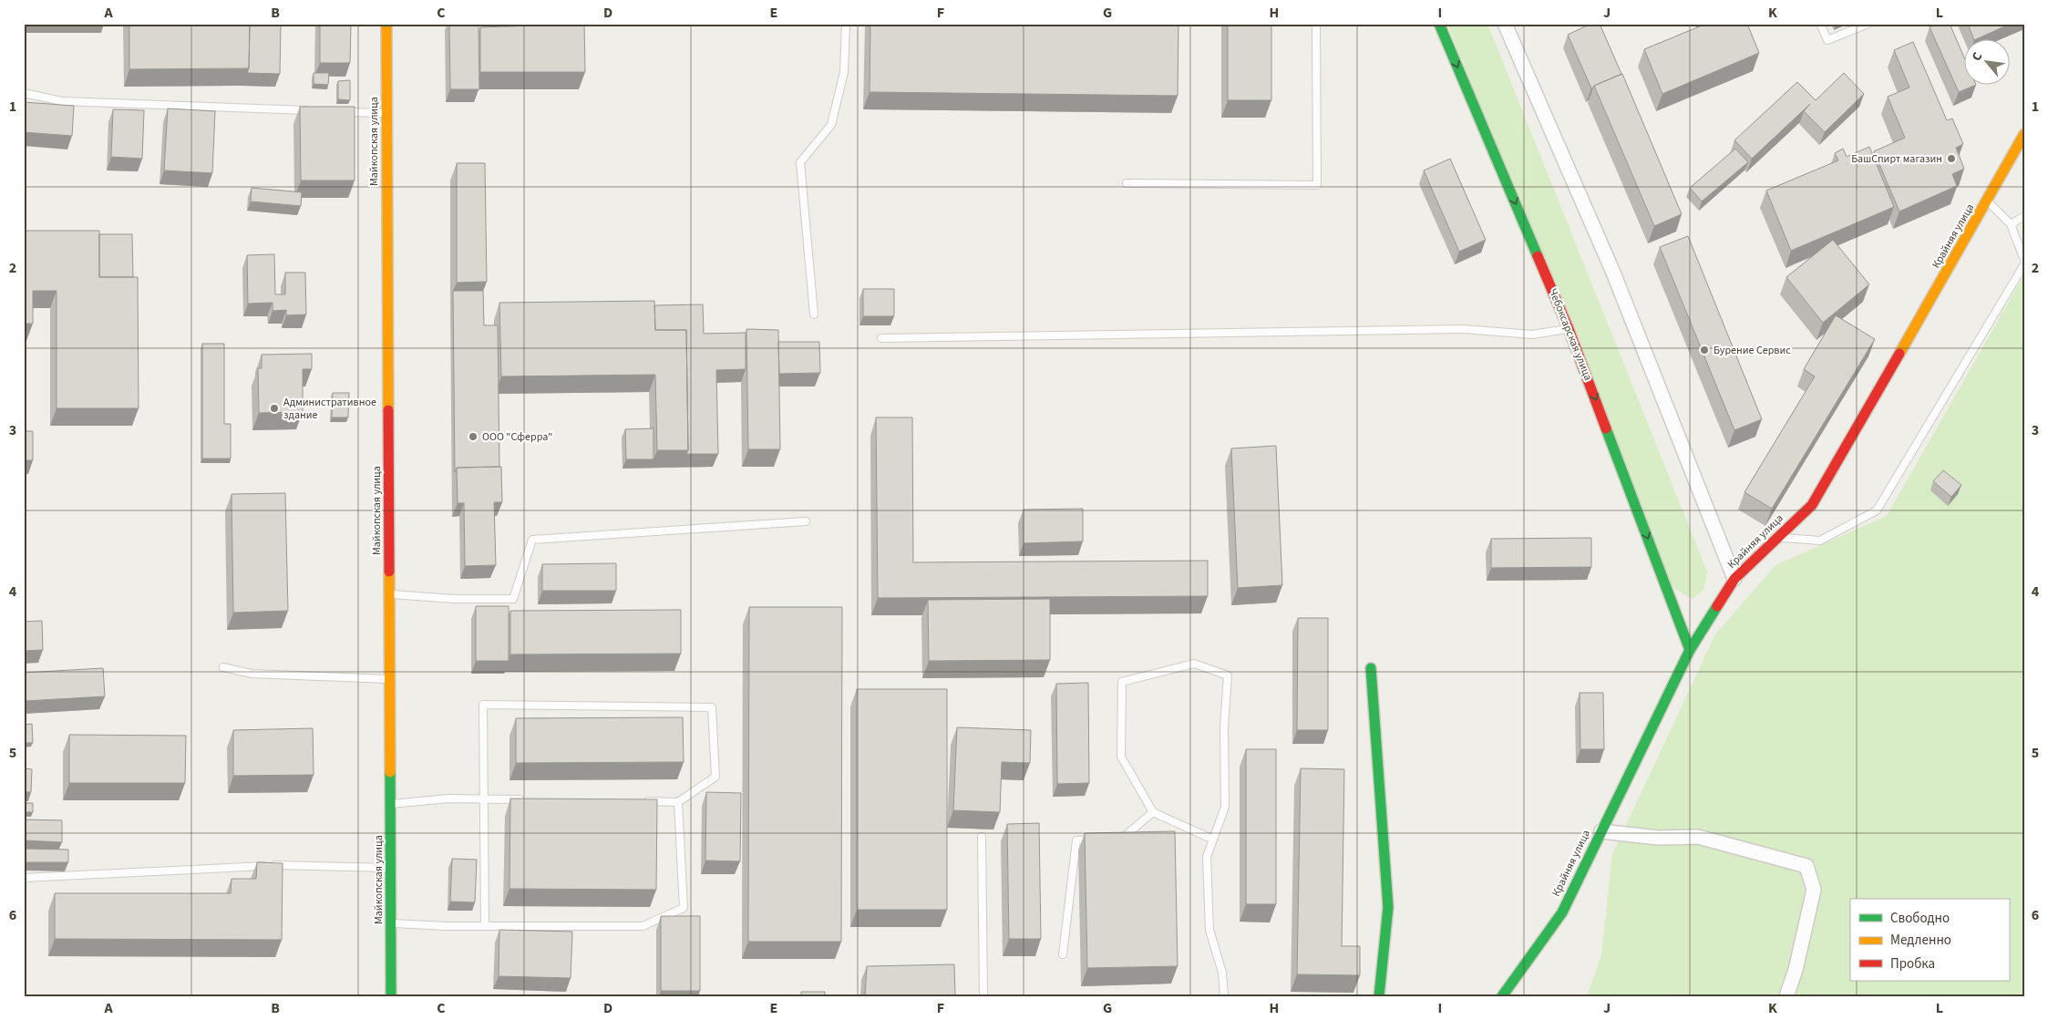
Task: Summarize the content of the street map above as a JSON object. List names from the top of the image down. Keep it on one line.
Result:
{"streets":{"street":["Майкопская улица","Крайняя улица","Чебоксарская улица"]},"crossings":[["Крайняя улица","Чебоксарская улица"]],"places":["БашСпирт магазин","Бурение Сервис","Административное здание","ООО \"Сферра\""],"legend":["Свободно","Медленно","Пробка"],"north":"top left","grid":{"columns":["A","B","C","D","E","F","G","H","I","J","K","L"],"rows":["1","2","3","4","5","6"]}}
